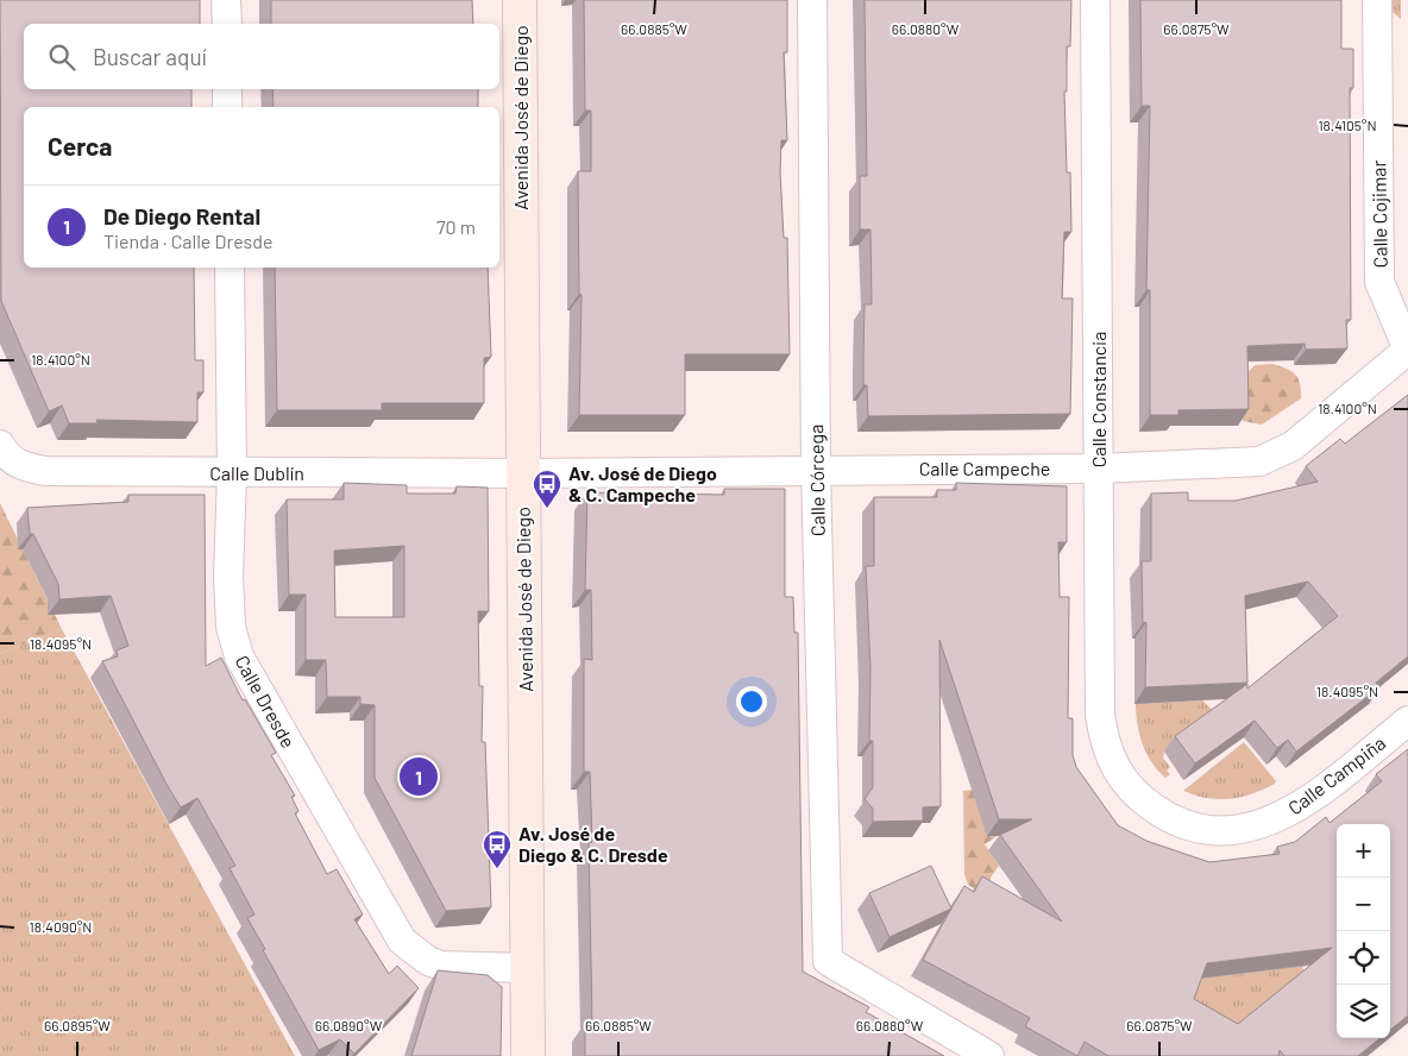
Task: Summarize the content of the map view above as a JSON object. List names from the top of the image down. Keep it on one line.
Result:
{"streets":{"main road":["Avenida José de Diego"],"street":["Calle Cojimar","Calle Constancia","Calle Campeche","Calle Dublín","Calle Córcega","Calle Dresde","Calle Campiña"]},"crossings":[["Avenida José de Diego","Calle Campeche"],["Avenida José de Diego","Calle Dublín"],["Avenida José de Diego","Calle Dresde"],["Calle Cojimar","Calle Campeche"],["Calle Constancia","Calle Campeche"],["Calle Constancia","Calle Campiña"],["Calle Campeche","Calle Dublín"],["Calle Campeche","Calle Córcega"],["Calle Dublín","Calle Dresde"]],"places":{"bus stop":["Av. José de Diego & C. Campeche","Av. José de Diego & C. Dresde"]},"page":{"search":"Buscar aquí","heading":"Cerca","list":[{"mark":"1","name":"De Diego Rental","note":"Tienda · Calle Dresde","value":"70 m"}],"pins":"1","map_buttons":["+","−"]},"coordinates":["66.0885°W","66.0880°W","66.0875°W","18.4105°N","18.4100°N","18.4095°N","18.4090°N","66.0895°W","66.0890°W"]}
